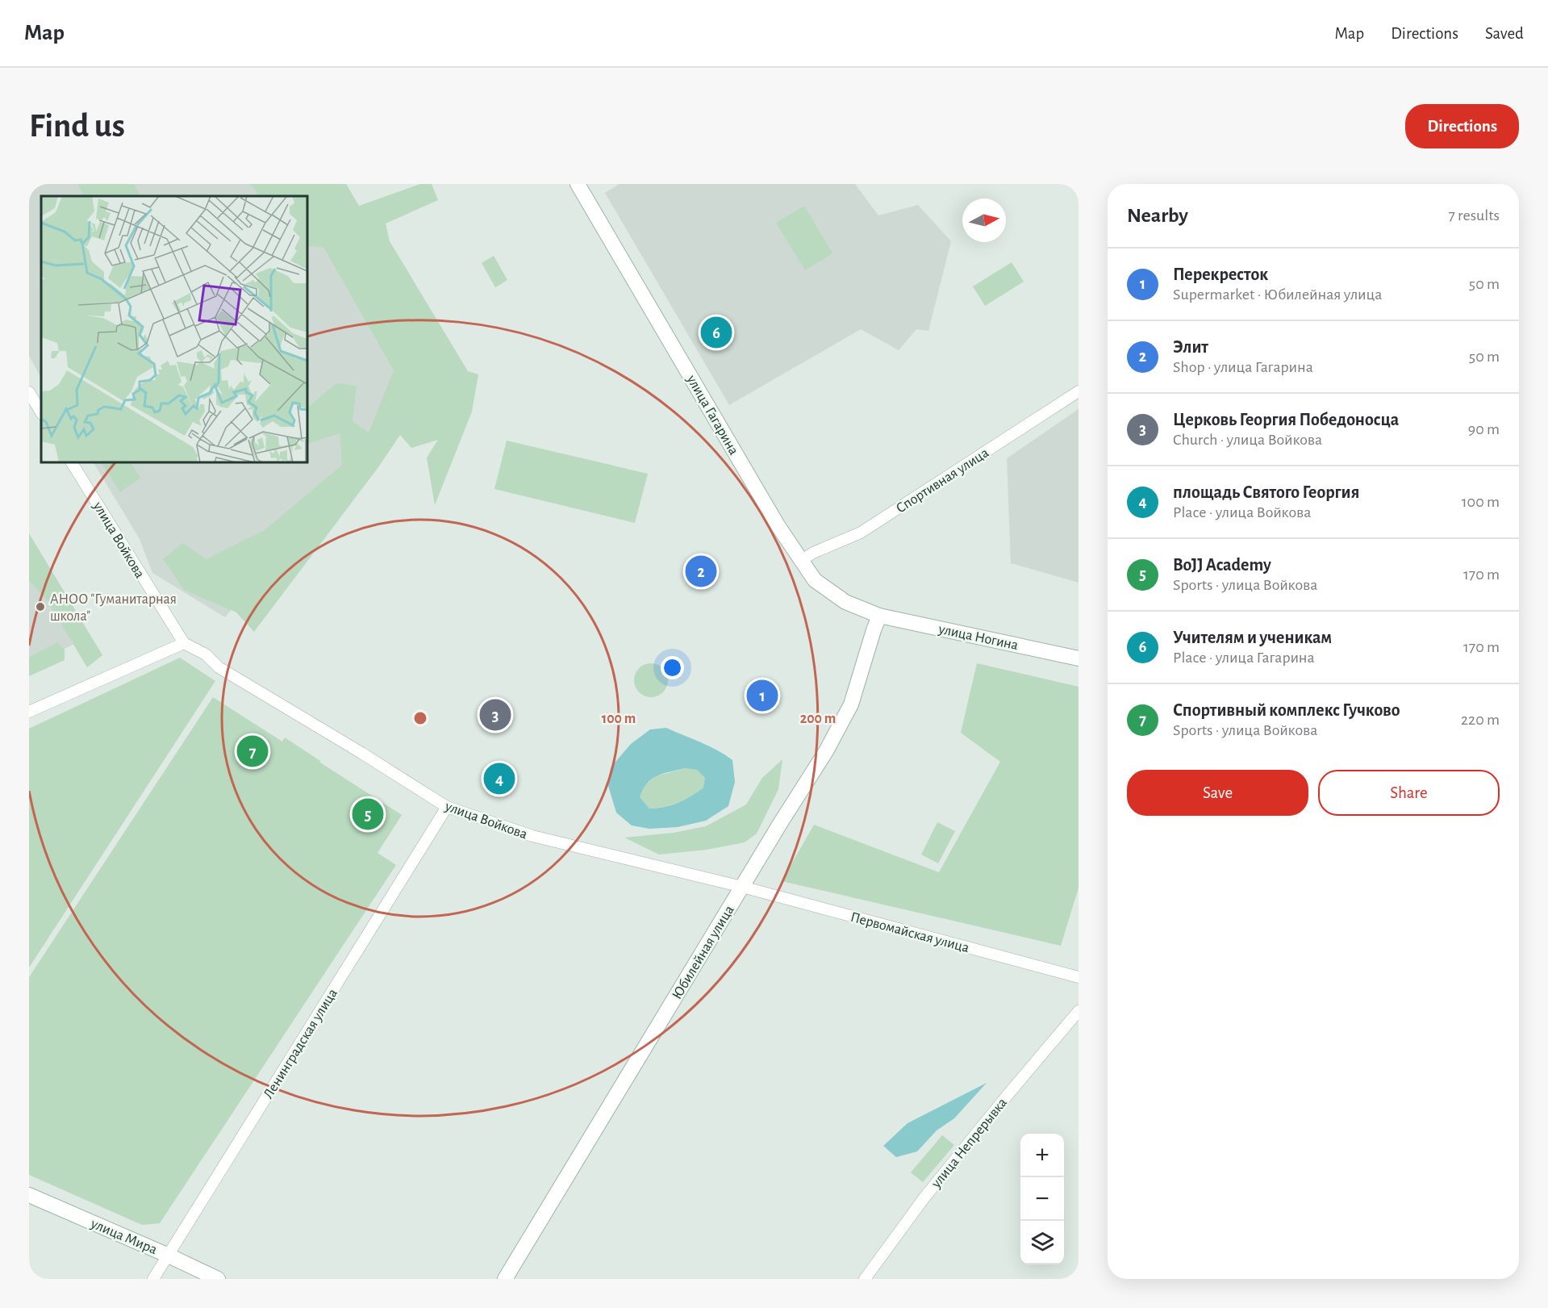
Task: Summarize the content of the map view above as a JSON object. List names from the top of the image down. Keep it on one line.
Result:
{"streets":{"street":["улица Гагарина","Спортивная улица","улица Войкова","улица Ногина","Первомайская улица","Юбилейная улица","Ленинградская улица","улица Непрерывка","улица Мира"]},"crossings":[["улица Гагарина","Спортивная улица"],["улица Гагарина","улица Ногина"],["улица Гагарина","Юбилейная улица"],["улица Войкова","Первомайская улица"],["улица Войкова","Юбилейная улица"],["улица Войкова","Ленинградская улица"],["улица Ногина","Юбилейная улица"],["Первомайская улица","Юбилейная улица"],["Ленинградская улица","улица Мира"]],"places":["АНОО \"Гуманитарная школа\""],"north":"right","page":{"header":"Map","nav":["Map","Directions","Saved"],"buttons":["Directions",["Save","Share"]],"title":"Find us","heading":["Nearby","7 results"],"list":[{"mark":"1","name":"Перекресток","note":"Supermarket · Юбилейная улица","value":"50 m"},{"mark":"2","name":"Элит","note":"Shop · улица Гагарина","value":"50 m"},{"mark":"3","name":"Церковь Георгия Победоносца","note":"Church · улица Войкова","value":"90 m"},{"mark":"4","name":"площадь Святого Георгия","note":"Place · улица Войкова","value":"100 m"},{"mark":"5","name":"BoJJ Academy","note":"Sports · улица Войкова","value":"170 m"},{"mark":"6","name":"Учителям и ученикам","note":"Place · улица Гагарина","value":"170 m"},{"mark":"7","name":"Спортивный комплекс Гучково","note":"Sports · улица Войкова","value":"220 m"}],"pins":["6","2","1","3","7","4","5"],"map_buttons":["+","−"]},"rings":["100 m","200 m"]}
